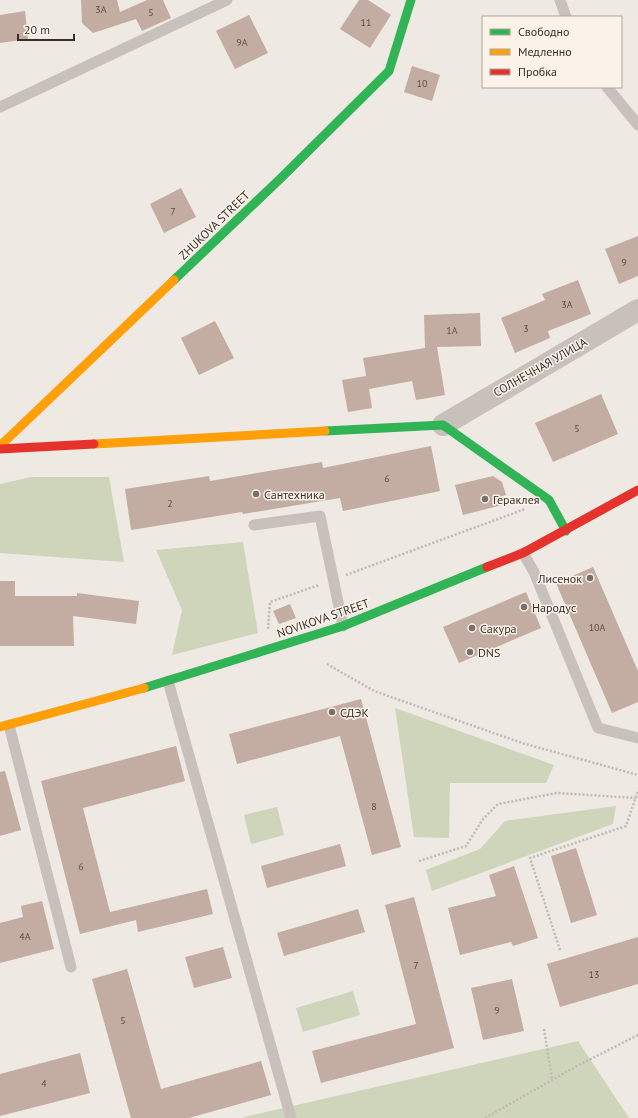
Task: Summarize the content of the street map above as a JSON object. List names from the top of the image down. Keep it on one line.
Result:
{"streets":{"street":["ZHUKOVA STREET","СОЛНЕЧНАЯ УЛИЦА","NOVIKOVA STREET"]},"places":["Сантехника","Гераклея","Лисенок","Народус","Сакура","DNS","СДЭК"],"house_numbers":["3А","5","11","9А","10","7","9","3А","3","1А","5","6","2","10А","8","6","4А","7","13","9","5","4"],"legend":["Свободно","Медленно","Пробка"],"scale_bar":"20 m"}
